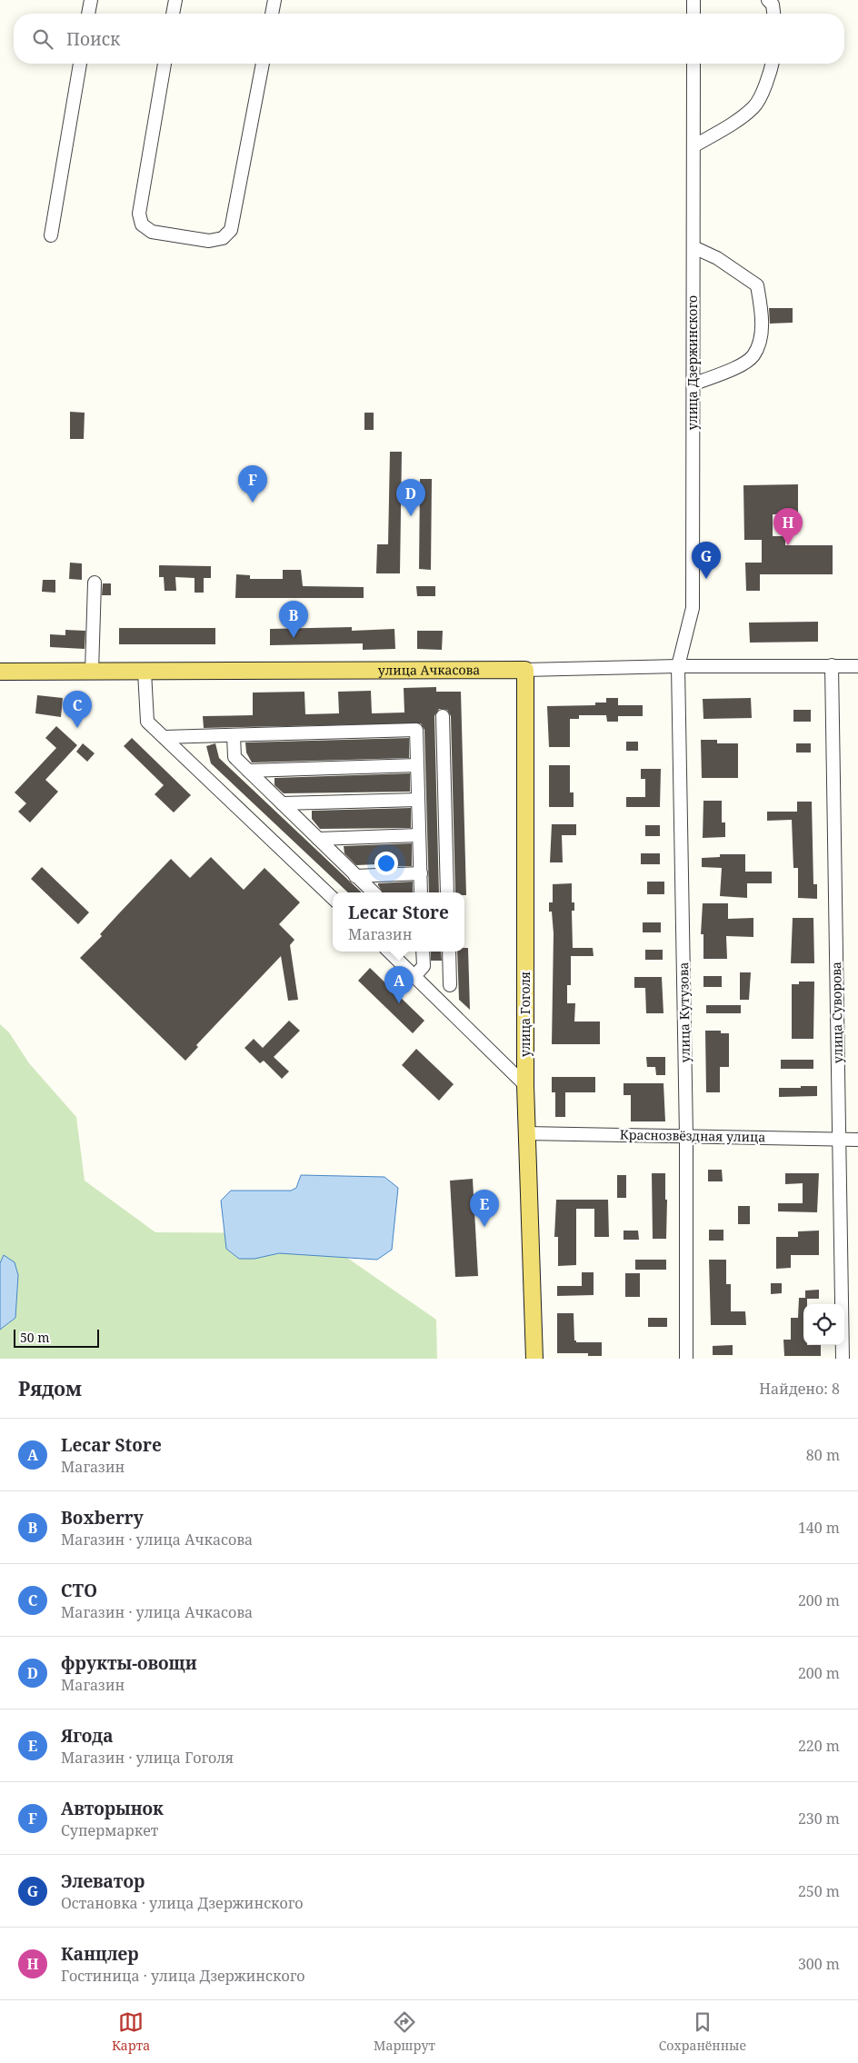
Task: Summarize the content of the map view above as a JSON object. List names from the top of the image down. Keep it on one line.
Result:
{"streets":{"main road":["улица Ачкасова","улица Гоголя"],"street":["улица Дзержинского","улица Кутузова","улица Суворова","Краснозвёздная улица"]},"crossings":[["улица Дзержинского","улица Ачкасова"],["улица Дзержинского","улица Кутузова"],["улица Ачкасова","улица Кутузова"],["улица Ачкасова","улица Суворова"],["улица Ачкасова","улица Гоголя"],["улица Кутузова","Краснозвёздная улица"],["улица Суворова","Краснозвёздная улица"],["улица Гоголя","Краснозвёздная улица"]],"scale_bar":"50 m","page":{"search":"Поиск","pins":["F","D","H","G","B","C","A","E"],"popup":["Lecar Store","Магазин"],"scale":"50 m","heading":["Рядом","Найдено: 8"],"list":[{"mark":"A","name":"Lecar Store","note":"Магазин","value":"80 m"},{"mark":"B","name":"Boxberry","note":"Магазин · улица Ачкасова","value":"140 m"},{"mark":"C","name":"СТО","note":"Магазин · улица Ачкасова","value":"200 m"},{"mark":"D","name":"фрукты-овощи","note":"Магазин","value":"200 m"},{"mark":"E","name":"Ягода","note":"Магазин · улица Гоголя","value":"220 m"},{"mark":"F","name":"Авторынок","note":"Супермаркет","value":"230 m"},{"mark":"G","name":"Элеватор","note":"Остановка · улица Дзержинского","value":"250 m"},{"mark":"H","name":"Канцлер","note":"Гостиница · улица Дзержинского","value":"300 m"}],"nav":["Карта","Маршрут","Сохранённые"]}}
